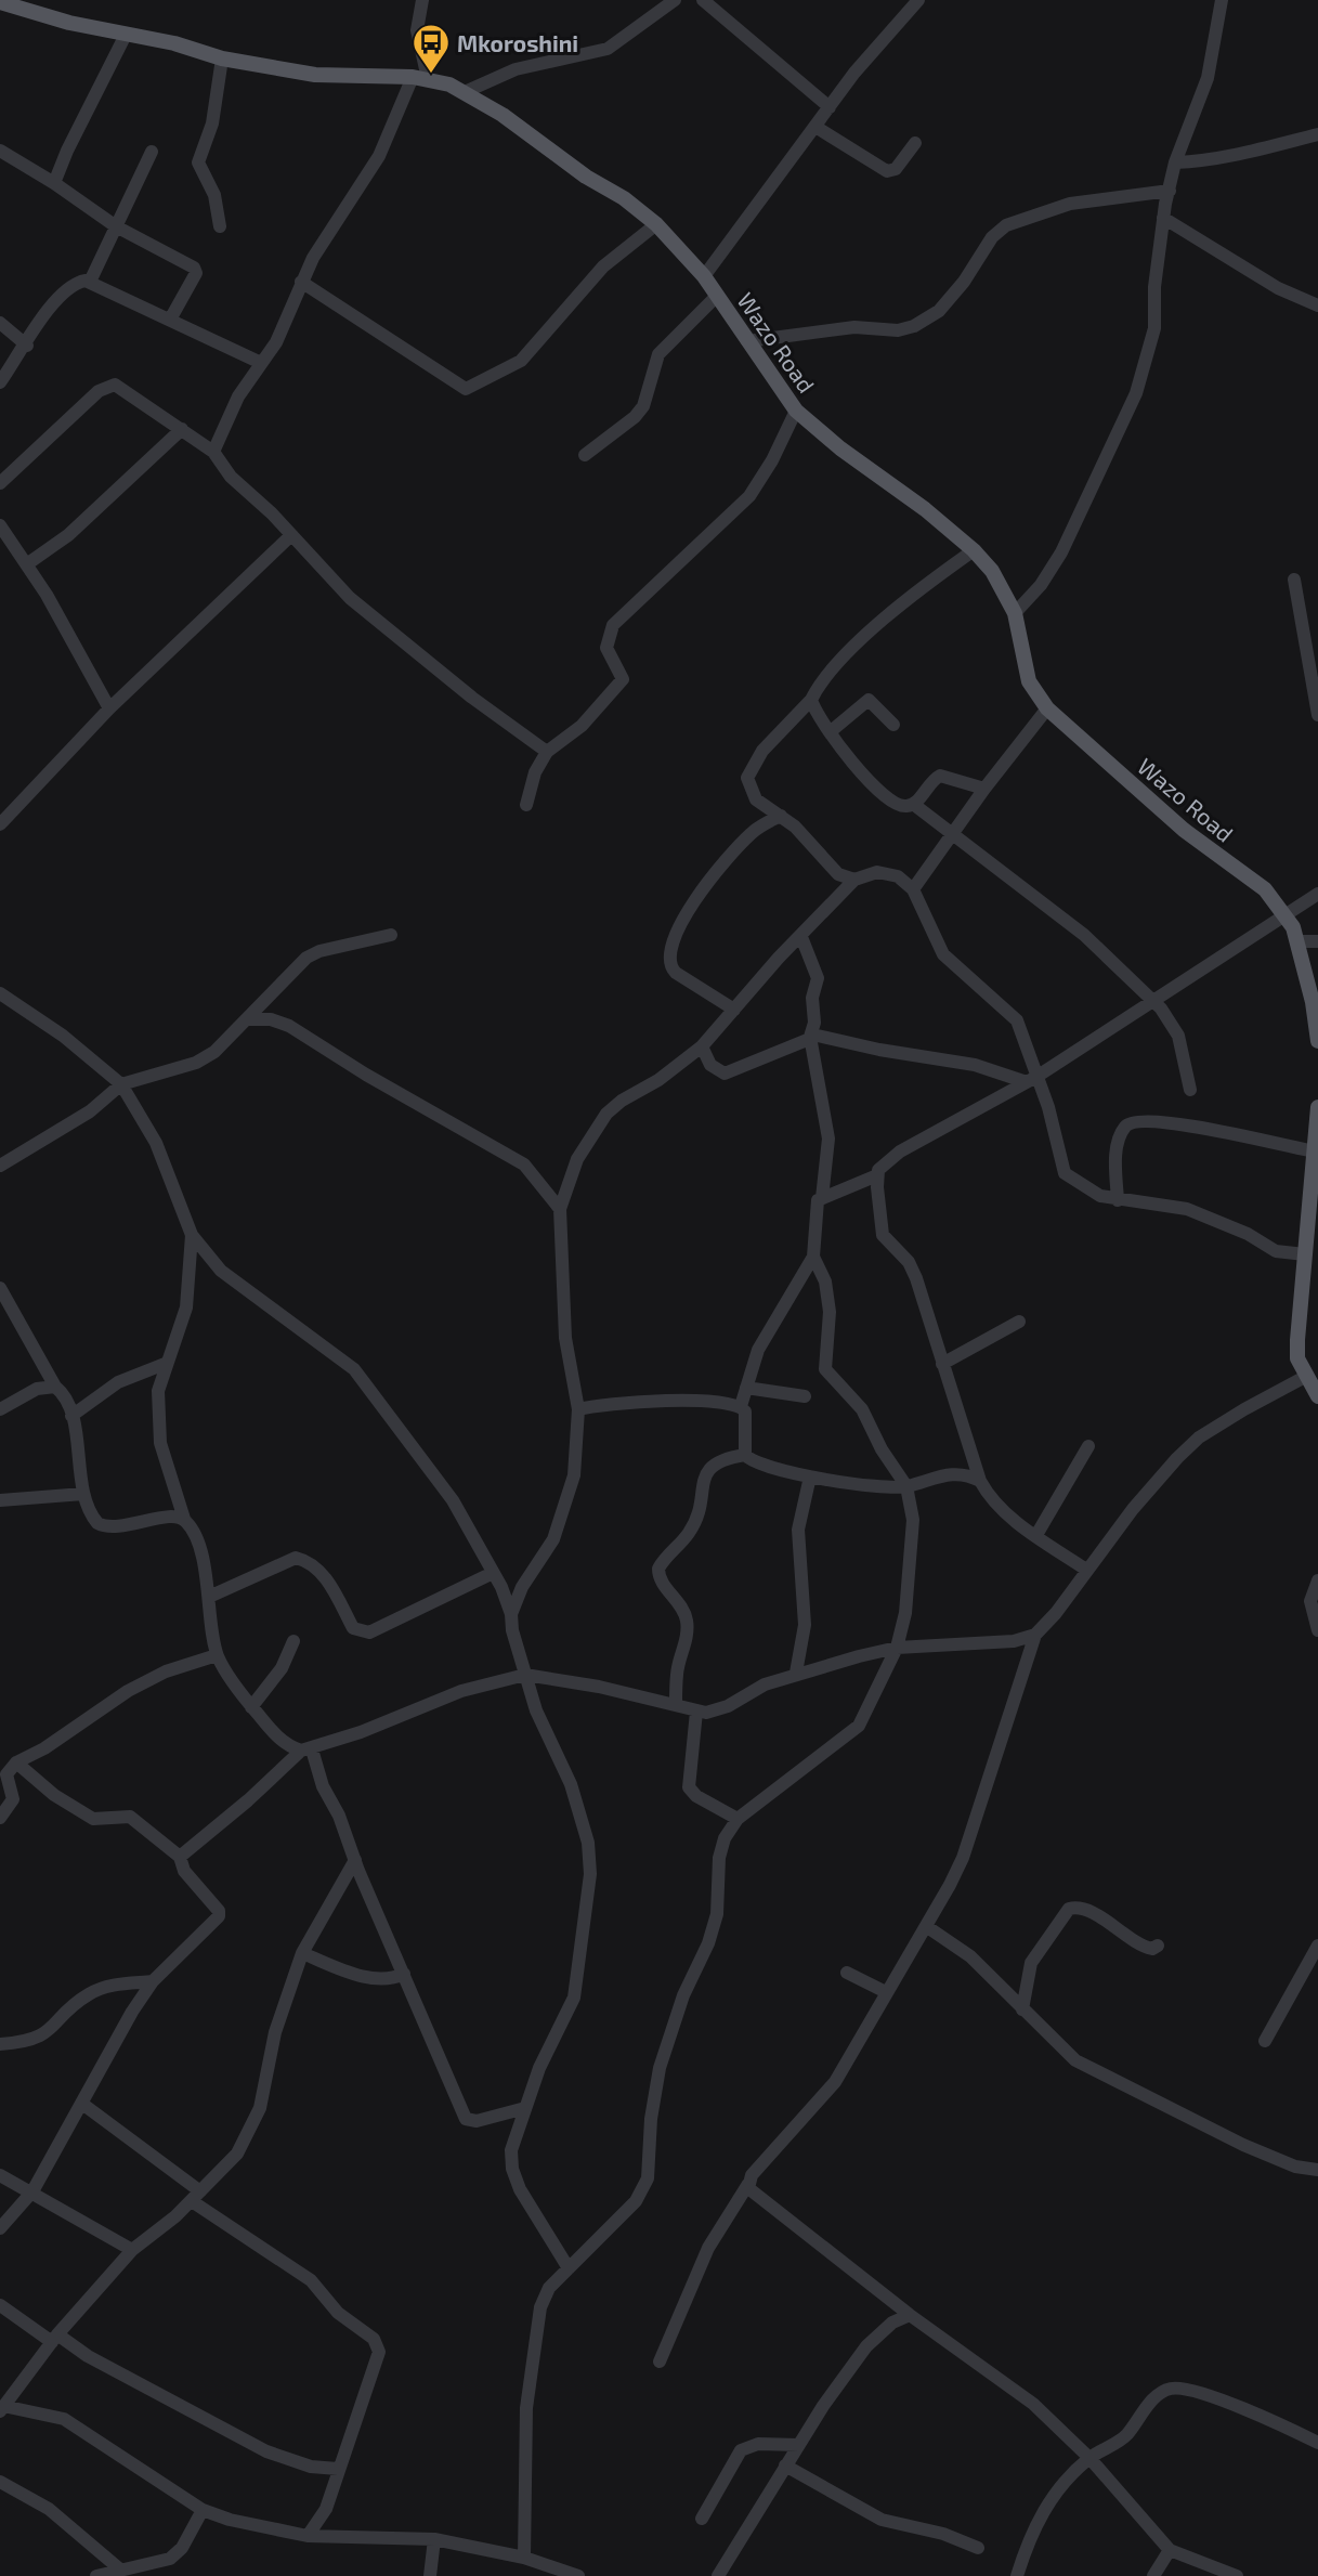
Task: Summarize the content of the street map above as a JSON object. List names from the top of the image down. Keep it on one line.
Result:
{"streets":{"main road":["Wazo Road"]},"places":{"bus stop":["Mkoroshini"]}}
